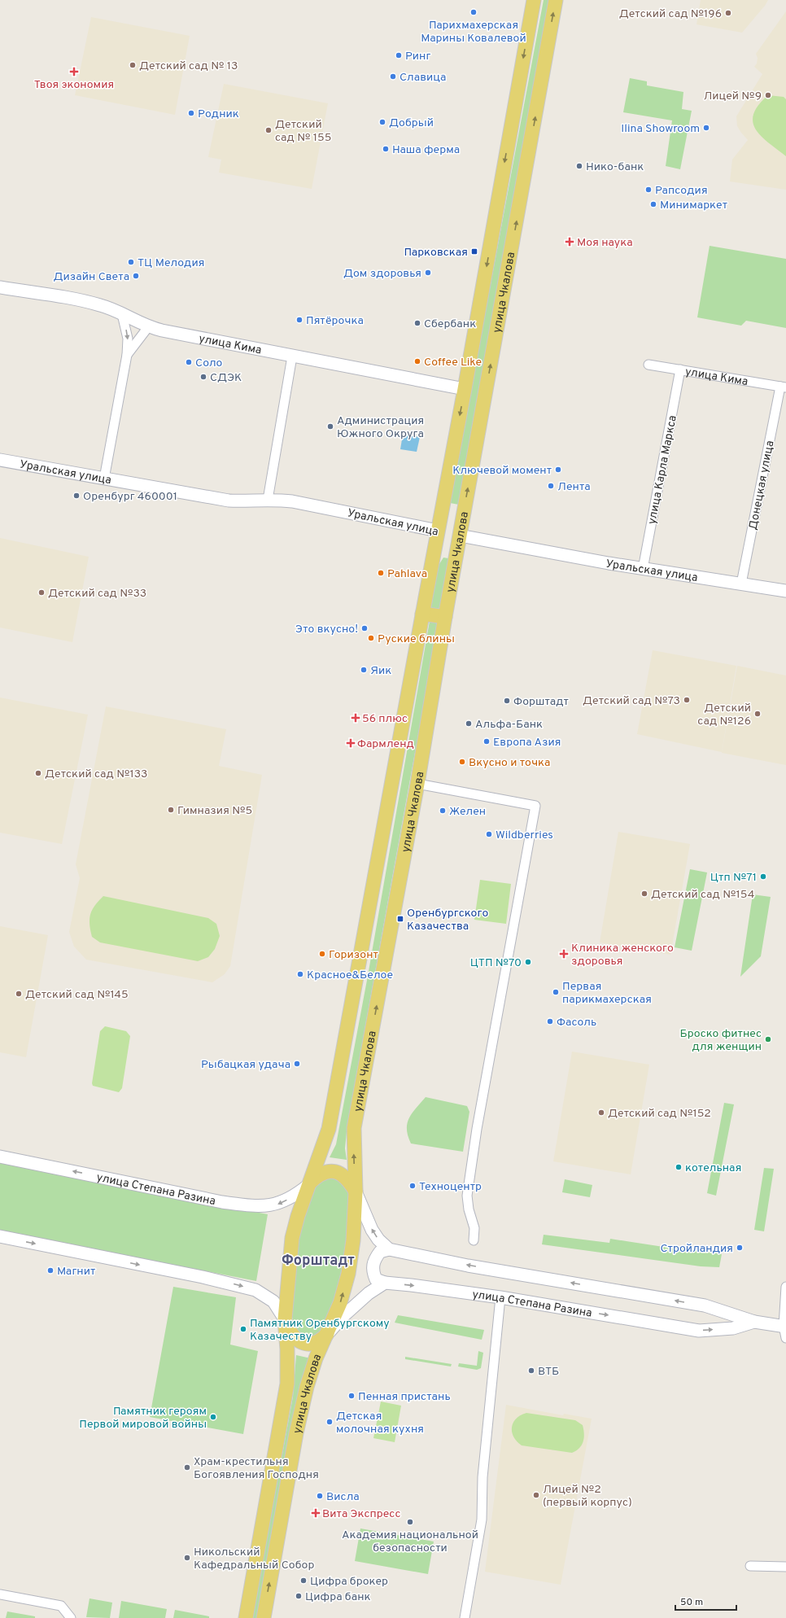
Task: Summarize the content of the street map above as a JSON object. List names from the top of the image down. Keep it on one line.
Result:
{"streets":{"main road":["улица Чкалова","улица Кима","Уральская улица","улица Степана Разина"],"street":["улица Карла Маркса","Донецкая улица"]},"crossings":[["улица Чкалова","улица Кима"],["улица Чкалова","Уральская улица"],["улица Чкалова","улица Степана Разина"],["улица Кима","улица Карла Маркса"],["улица Кима","Донецкая улица"],["улица Карла Маркса","Уральская улица"],["Уральская улица","Донецкая улица"]],"districts":["Форштадт"],"places":{"other":["Парихмахерская Марины Ковалевой","Детский сад №196","Ринг","Детский сад № 13","Славица","Лицей №9","Родник","Добрый","Ilina Showroom","Детский сад № 155","Наша ферма","Нико-банк","Рапсодия","Минимаркет","ТЦ Мелодия","Дом здоровья","Дизайн Света","Пятёрочка","Сбербанк","Coffee Like","Соло","СДЭК","Администрация Южного Округа","Ключевой момент","Лента","Оренбург 460001","Pahlava","Детский сад №33","Это вкусно!","Руские блины","Яик","Детский сад №73","Форштадт","Детский сад №126","Альфа-Банк","Европа Азия","Вкусно и точка","Детский сад №133","Гимназия №5","Желен","Wildberries","Цтп №71","Детский сад №154","Горизонт","ЦТП №70","Красное&Белое","Первая парикмахерская","Детский сад №145","Фасоль","Броско фитнес для женщин","Рыбацкая удача","Детский сад №152","котельная","Техноцентр","Стройландия","Магнит","Памятник Оренбургскому Казачеству","ВТБ","Пенная пристань","Памятник героям Первой мировой войны","Детская молочная кухня","Храм-крестильня Богоявления Господня","Лицей №2 (первый корпус)","Висла","Академия национальной безопасности","Никольский Кафедральный Собор","Цифра брокер","Цифра банк"],"health":["Твоя экономия","Моя наука","56 плюс","Фармленд","Клиника женского здоровья","Вита Экспресс"],"transit":["Парковская","Оренбургского Казачества"]},"scale_bar":"50 m"}
